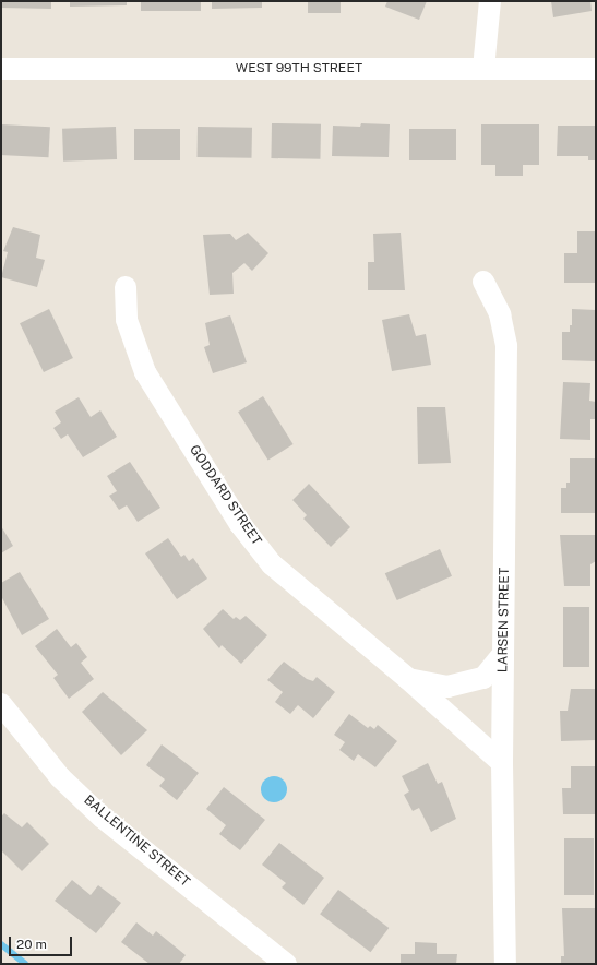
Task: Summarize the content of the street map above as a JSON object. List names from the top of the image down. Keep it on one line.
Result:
{"streets":{"street":["WEST 99TH STREET","GODDARD STREET","LARSEN STREET","BALLENTINE STREET"]},"crossings":[["GODDARD STREET","LARSEN STREET"]],"scale_bar":"20 m"}
